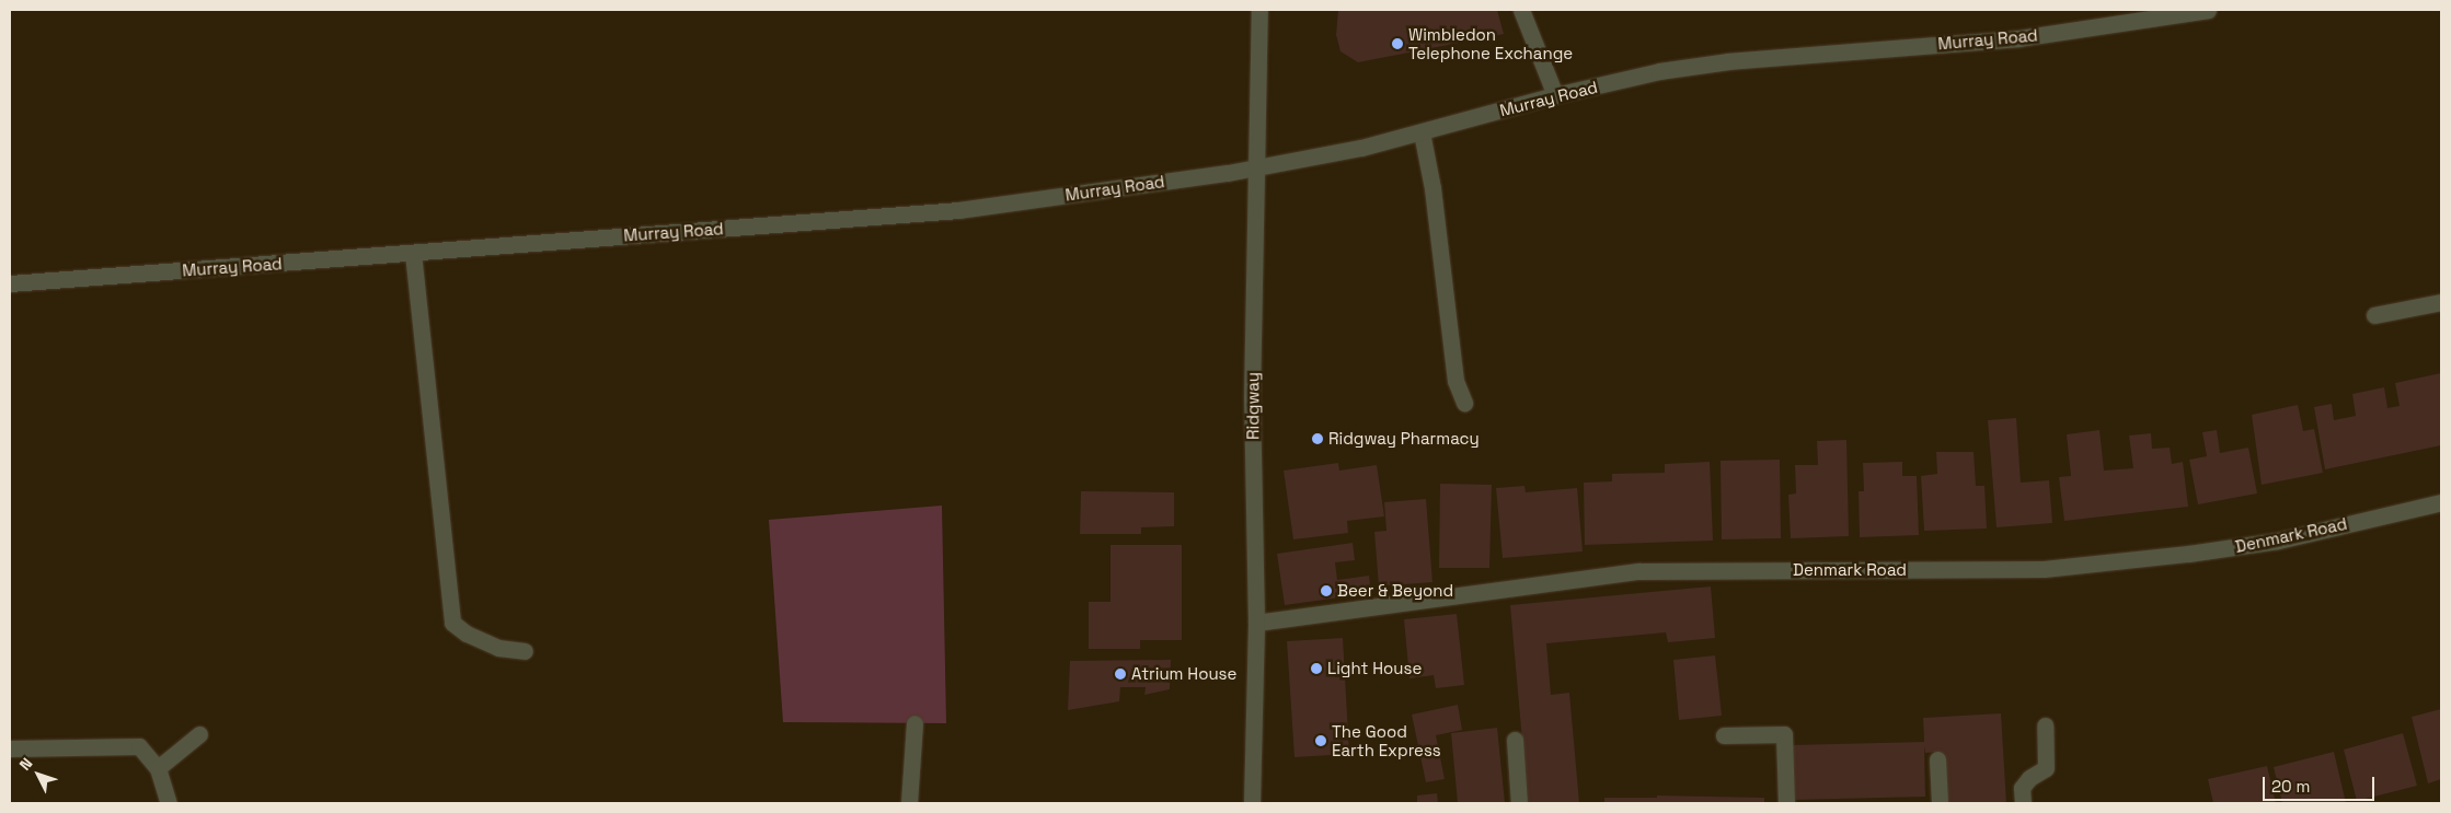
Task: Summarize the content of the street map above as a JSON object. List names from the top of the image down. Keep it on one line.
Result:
{"streets":{"street":["Murray Road","Ridgway","Denmark Road"]},"crossings":[["Murray Road","Ridgway"],["Ridgway","Denmark Road"]],"places":["Wimbledon Telephone Exchange","Ridgway Pharmacy","Beer & Beyond","Light House","Atrium House","The Good Earth Express"],"scale_bar":"20 m","north":"top left"}
